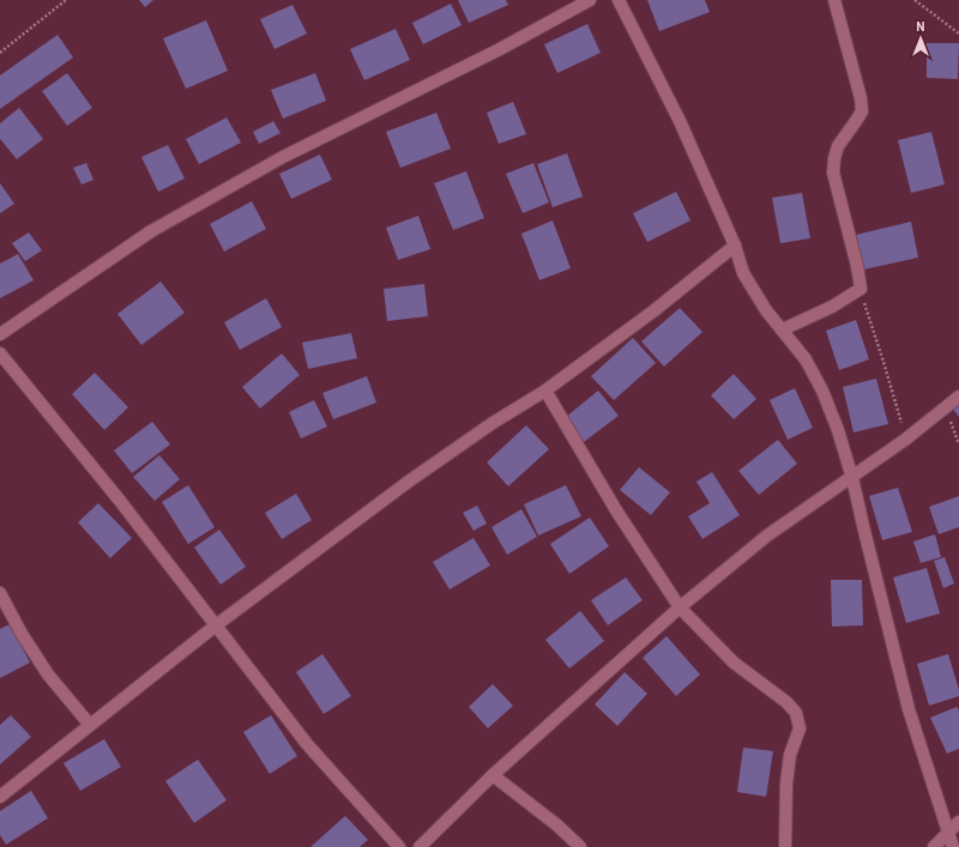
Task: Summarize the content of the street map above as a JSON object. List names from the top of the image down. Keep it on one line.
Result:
{"north":"top"}
